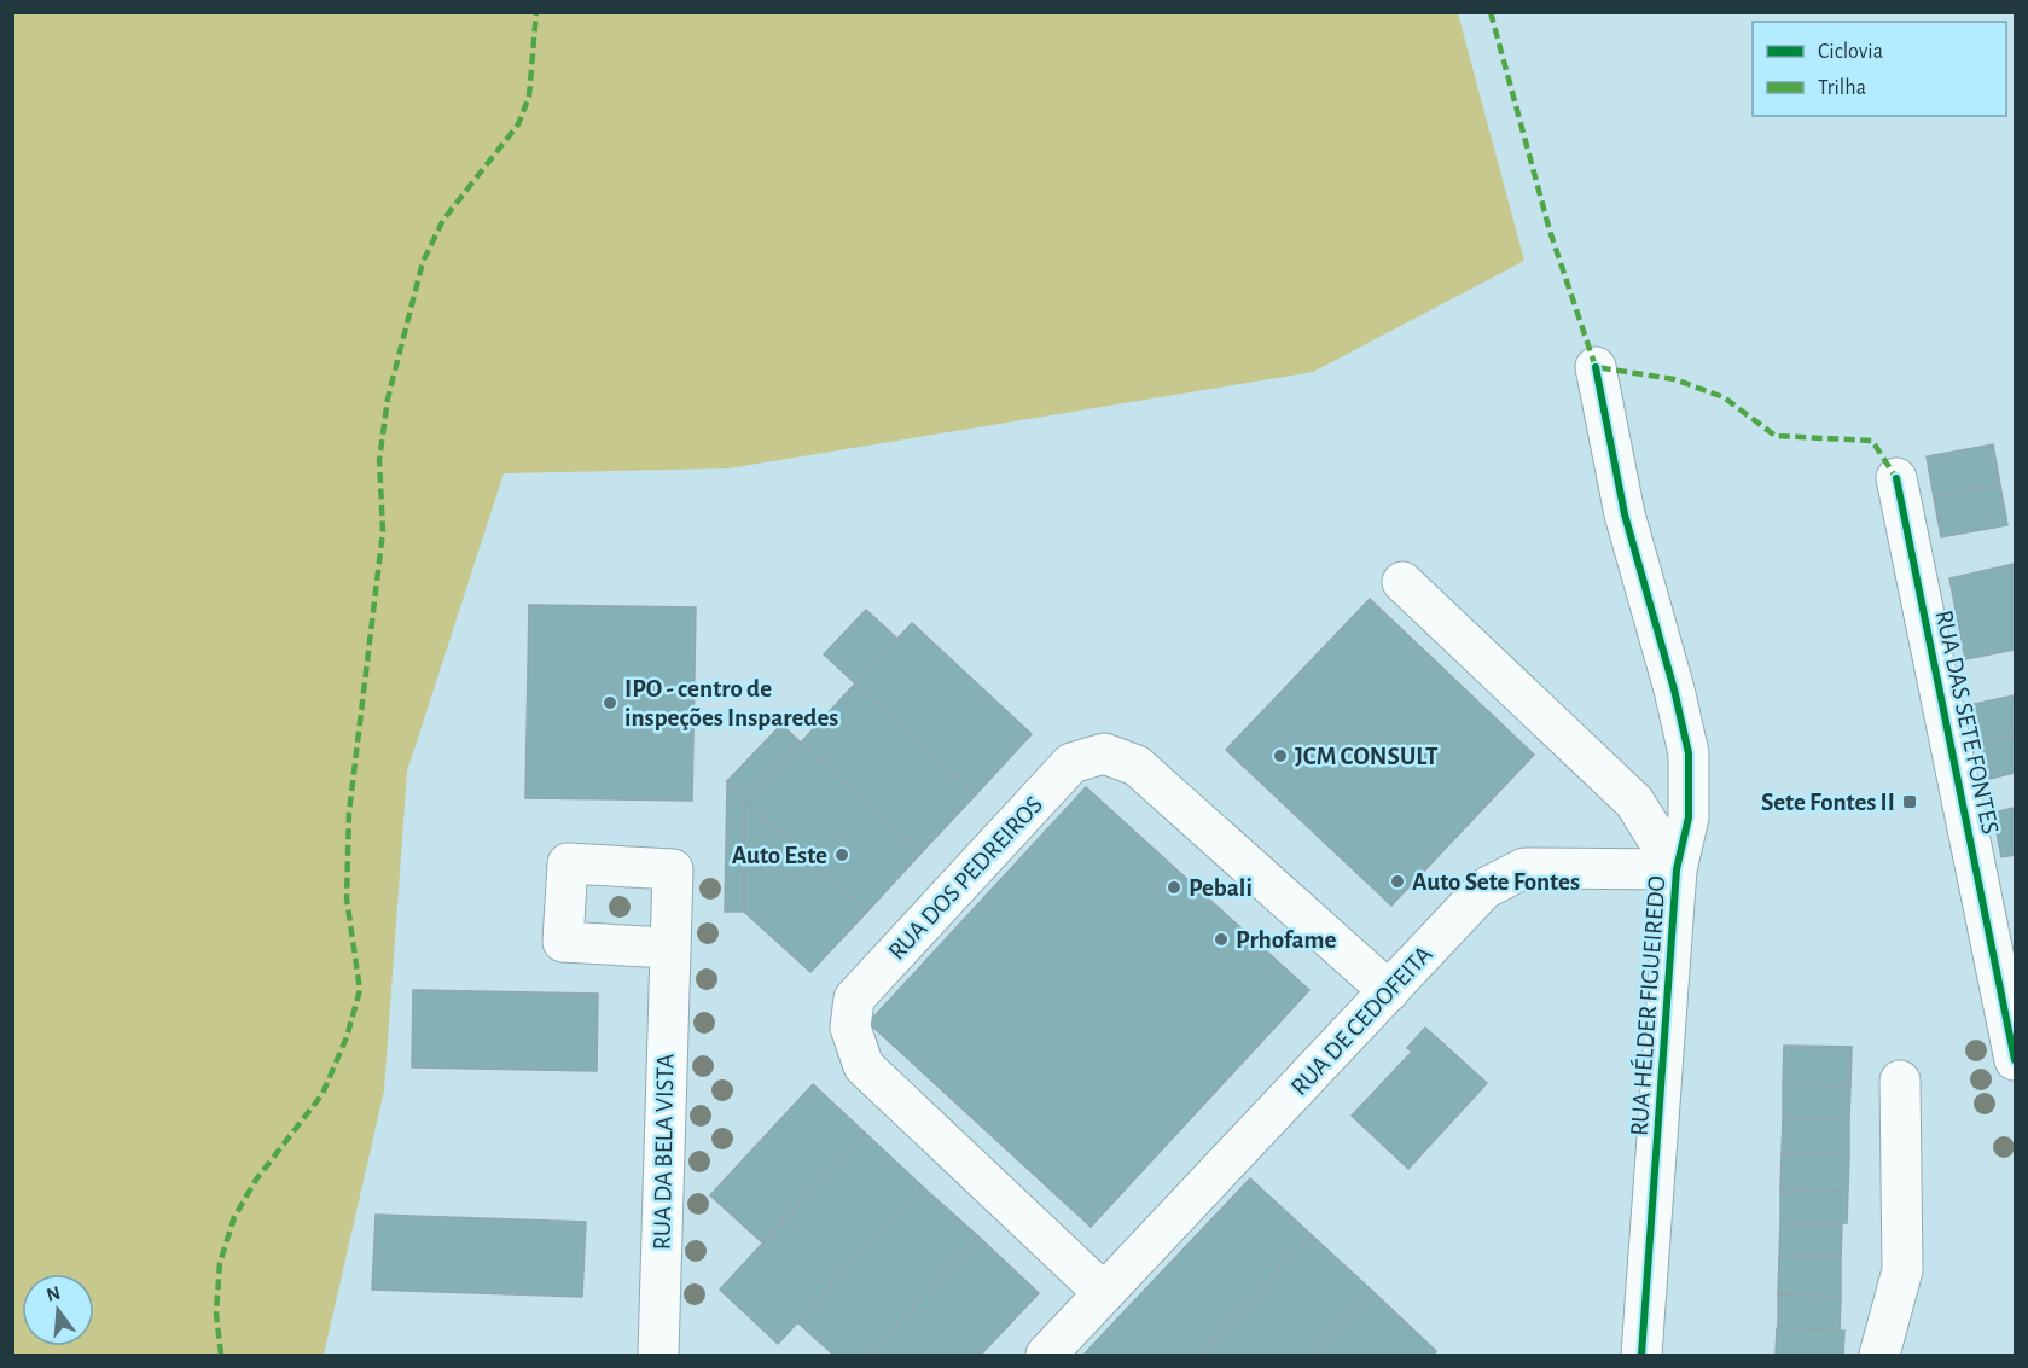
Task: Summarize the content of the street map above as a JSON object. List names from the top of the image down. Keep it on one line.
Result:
{"streets":{"street":["RUA DAS SETE FONTES","RUA DOS PEDREIROS","RUA HÉLDER FIGUEIREDO","RUA DE CEDOFEITA","RUA DA BELA VISTA"]},"crossings":[["RUA DOS PEDREIROS","RUA DE CEDOFEITA"],["RUA HÉLDER FIGUEIREDO","RUA DE CEDOFEITA"]],"places":{"other":["IPO - centro de inspeções Insparedes","JCM CONSULT","Auto Este","Auto Sete Fontes","Pebali","Prhofame"],"transit":["Sete Fontes II"]},"legend":["Ciclovia","Trilha"],"north":"top"}
